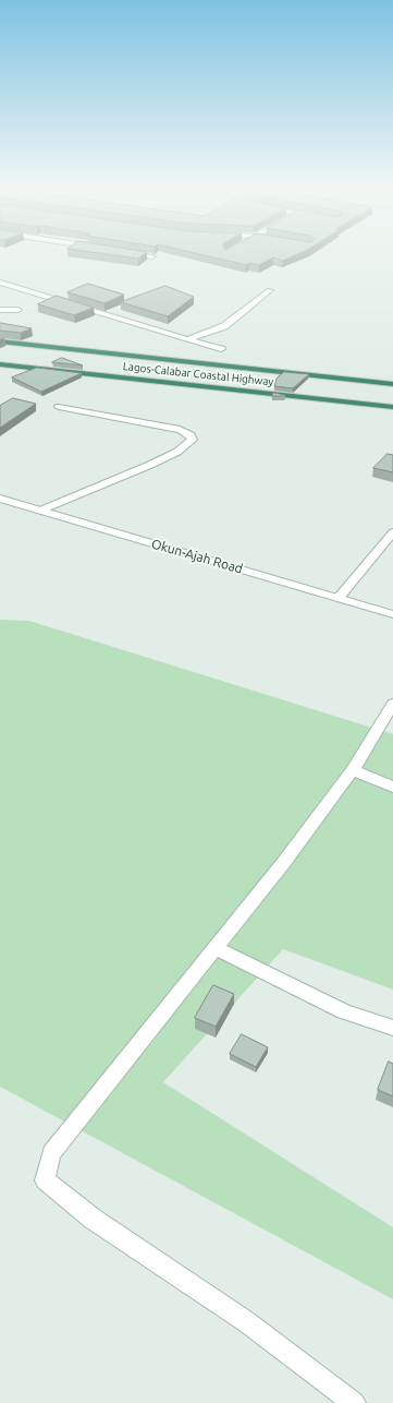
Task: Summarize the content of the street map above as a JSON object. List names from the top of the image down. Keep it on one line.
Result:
{"streets":{"highway":["Lagos-Calabar Coastal Highway"],"street":["Okun-Ajah Road"]}}
